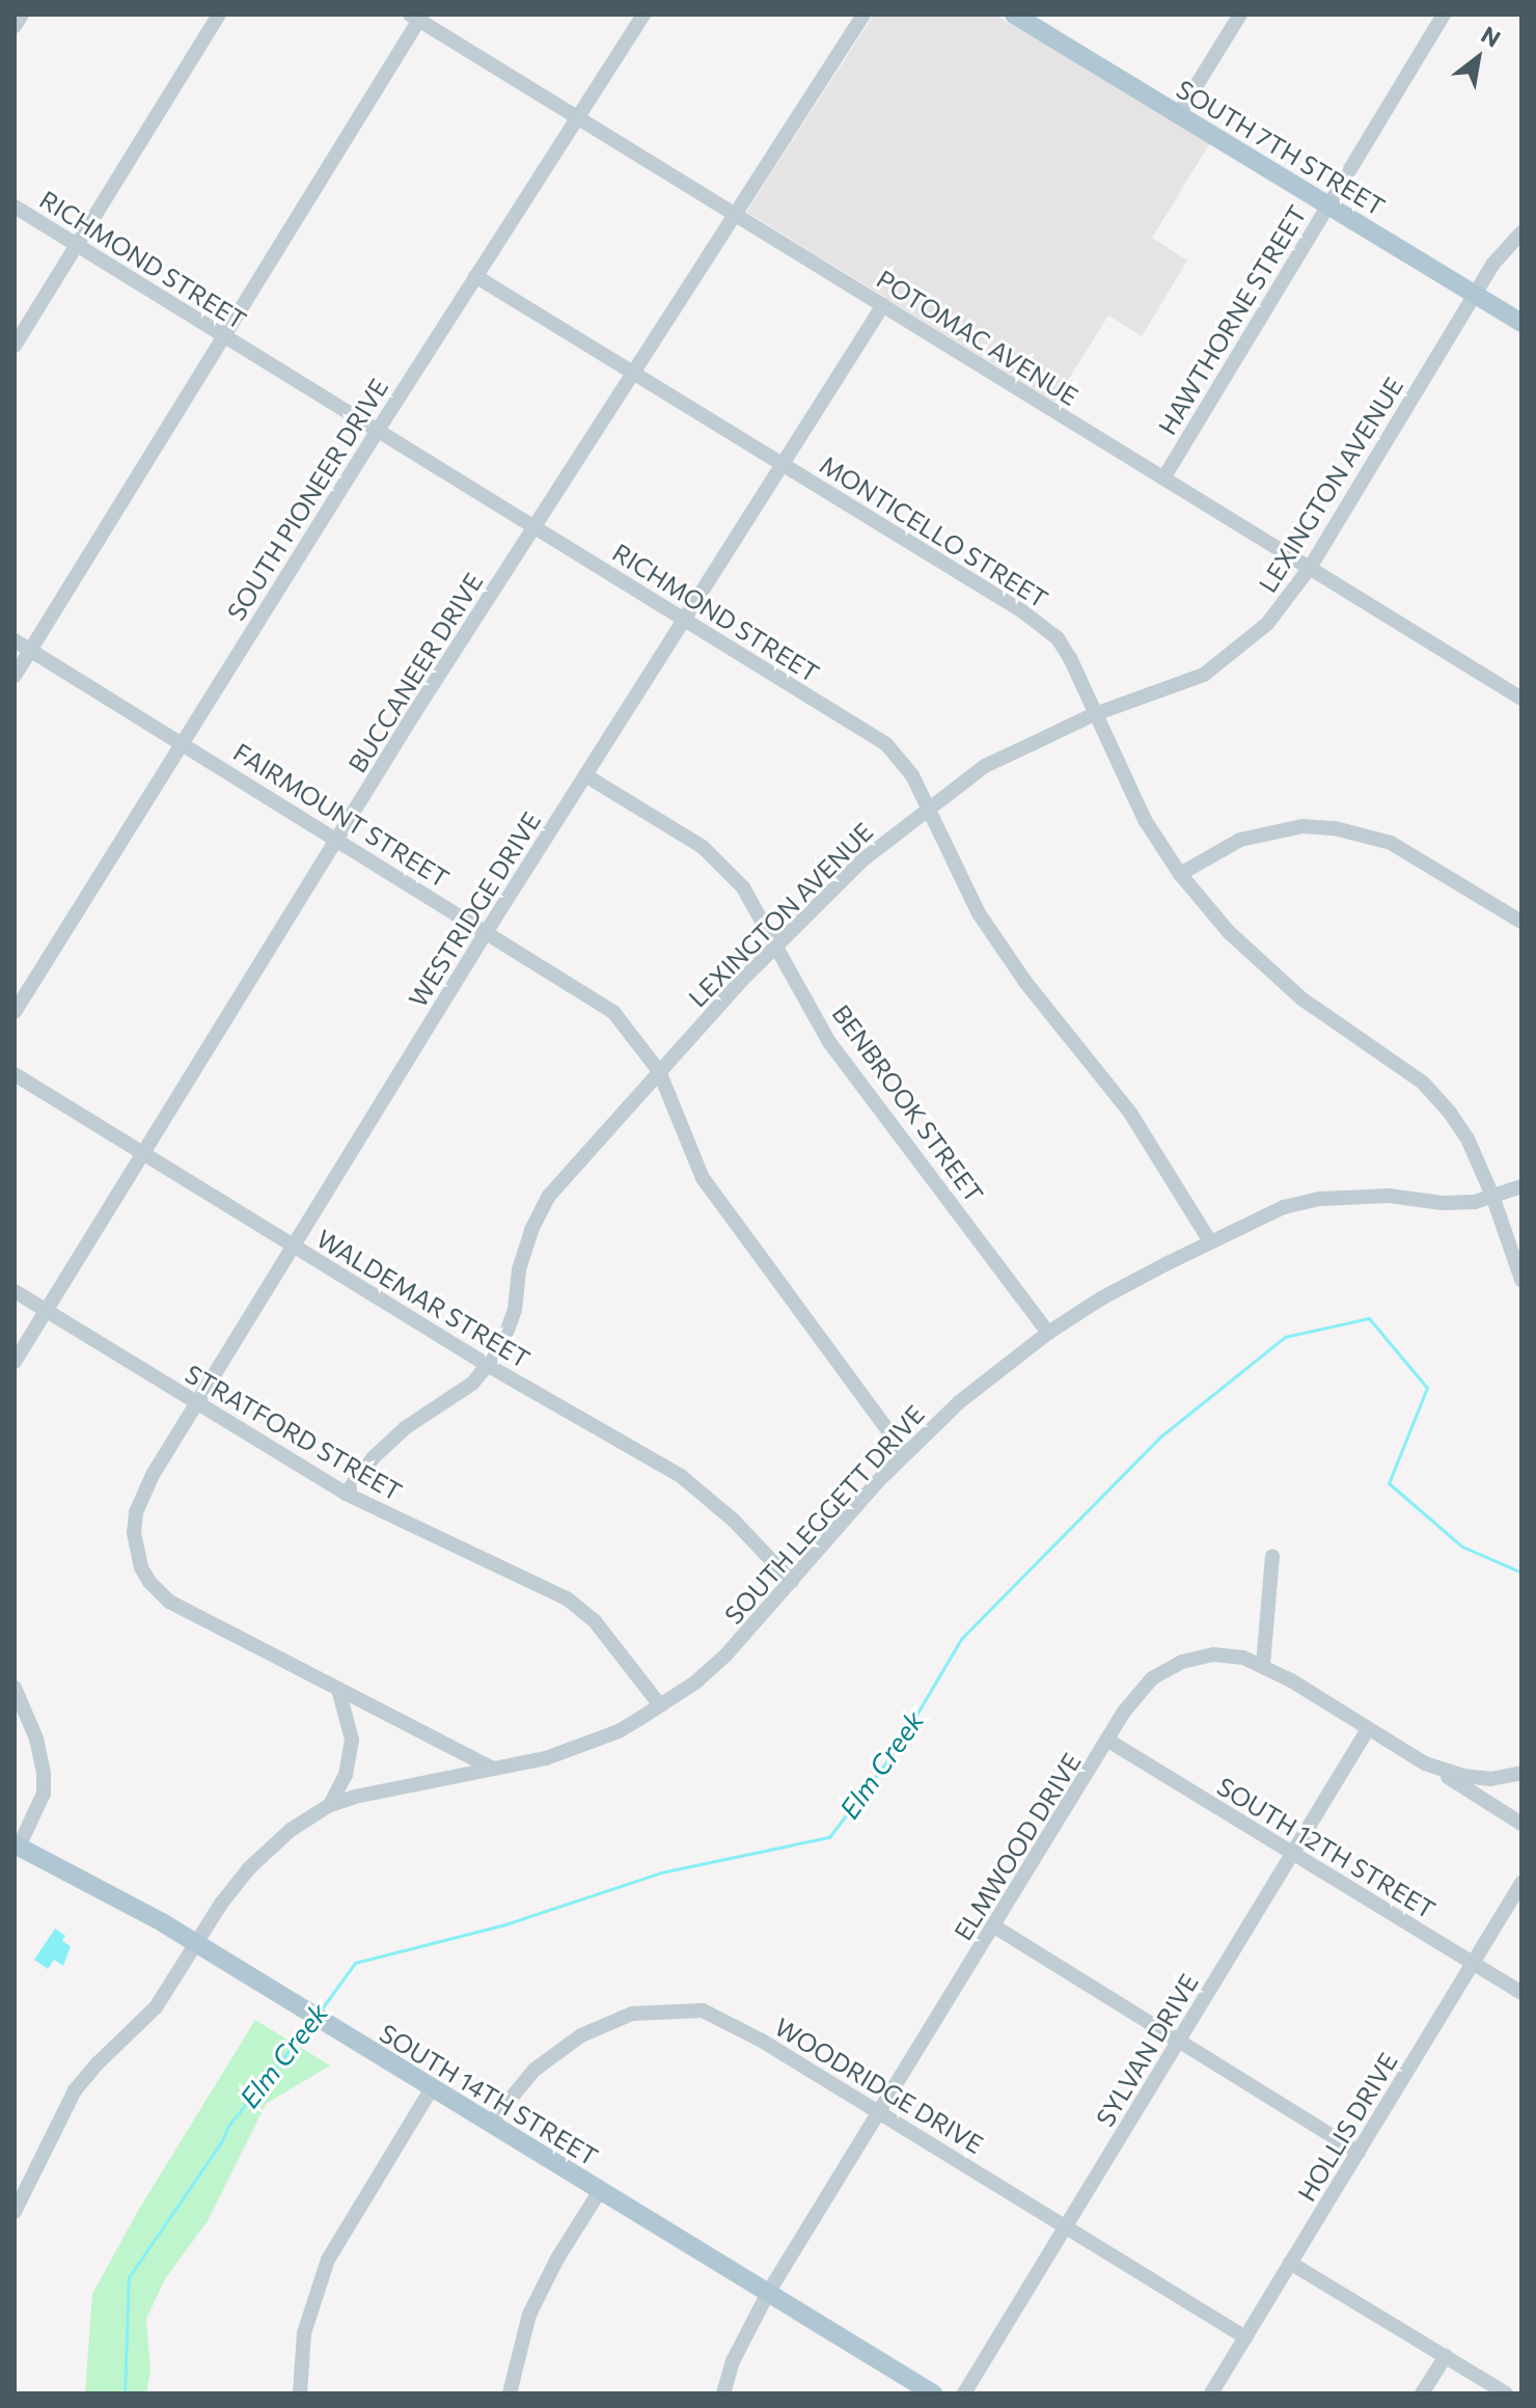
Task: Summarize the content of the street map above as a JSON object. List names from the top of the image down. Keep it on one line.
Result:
{"streets":{"main road":["SOUTH 7TH STREET","SOUTH 14TH STREET"],"street":["RICHMOND STREET","HAWTHORNE STREET","POTOMAC AVENUE","LEXINGTON AVENUE","SOUTH PIONEER DRIVE","MONTICELLO STREET","BUCCANEER DRIVE","FAIRMOUNT STREET","WESTRIDGE DRIVE","BENBROOK STREET","WALDEMAR STREET","STRATFORD STREET","SOUTH LEGGETT DRIVE","ELMWOOD DRIVE","SOUTH 12TH STREET","SYLVAN DRIVE","WOODRIDGE DRIVE","HOLLIS DRIVE"]},"crossings":[["SOUTH 7TH STREET","HAWTHORNE STREET"],["SOUTH 7TH STREET","LEXINGTON AVENUE"],["RICHMOND STREET","LEXINGTON AVENUE"],["RICHMOND STREET","SOUTH PIONEER DRIVE"],["RICHMOND STREET","BUCCANEER DRIVE"],["RICHMOND STREET","WESTRIDGE DRIVE"],["RICHMOND STREET","SOUTH LEGGETT DRIVE"],["HAWTHORNE STREET","POTOMAC AVENUE"],["POTOMAC AVENUE","LEXINGTON AVENUE"],["POTOMAC AVENUE","SOUTH PIONEER DRIVE"],["POTOMAC AVENUE","BUCCANEER DRIVE"],["POTOMAC AVENUE","WESTRIDGE DRIVE"],["LEXINGTON AVENUE","MONTICELLO STREET"],["LEXINGTON AVENUE","FAIRMOUNT STREET"],["LEXINGTON AVENUE","BENBROOK STREET"],["LEXINGTON AVENUE","WALDEMAR STREET"],["LEXINGTON AVENUE","STRATFORD STREET"],["SOUTH PIONEER DRIVE","MONTICELLO STREET"],["SOUTH PIONEER DRIVE","FAIRMOUNT STREET"],["MONTICELLO STREET","BUCCANEER DRIVE"],["MONTICELLO STREET","WESTRIDGE DRIVE"],["MONTICELLO STREET","SOUTH LEGGETT DRIVE"],["BUCCANEER DRIVE","FAIRMOUNT STREET"],["BUCCANEER DRIVE","WALDEMAR STREET"],["BUCCANEER DRIVE","STRATFORD STREET"],["FAIRMOUNT STREET","WESTRIDGE DRIVE"],["FAIRMOUNT STREET","SOUTH LEGGETT DRIVE"],["WESTRIDGE DRIVE","BENBROOK STREET"],["WESTRIDGE DRIVE","WALDEMAR STREET"],["WESTRIDGE DRIVE","STRATFORD STREET"],["BENBROOK STREET","SOUTH LEGGETT DRIVE"],["WALDEMAR STREET","SOUTH LEGGETT DRIVE"],["STRATFORD STREET","SOUTH LEGGETT DRIVE"],["SOUTH LEGGETT DRIVE","SOUTH 14TH STREET"],["ELMWOOD DRIVE","SOUTH 12TH STREET"],["ELMWOOD DRIVE","SYLVAN DRIVE"],["ELMWOOD DRIVE","WOODRIDGE DRIVE"],["ELMWOOD DRIVE","SOUTH 14TH STREET"],["SOUTH 12TH STREET","SYLVAN DRIVE"],["SOUTH 12TH STREET","HOLLIS DRIVE"],["SYLVAN DRIVE","WOODRIDGE DRIVE"],["WOODRIDGE DRIVE","SOUTH 14TH STREET"],["WOODRIDGE DRIVE","HOLLIS DRIVE"]],"water":["Elm Creek"],"north":"top right"}
